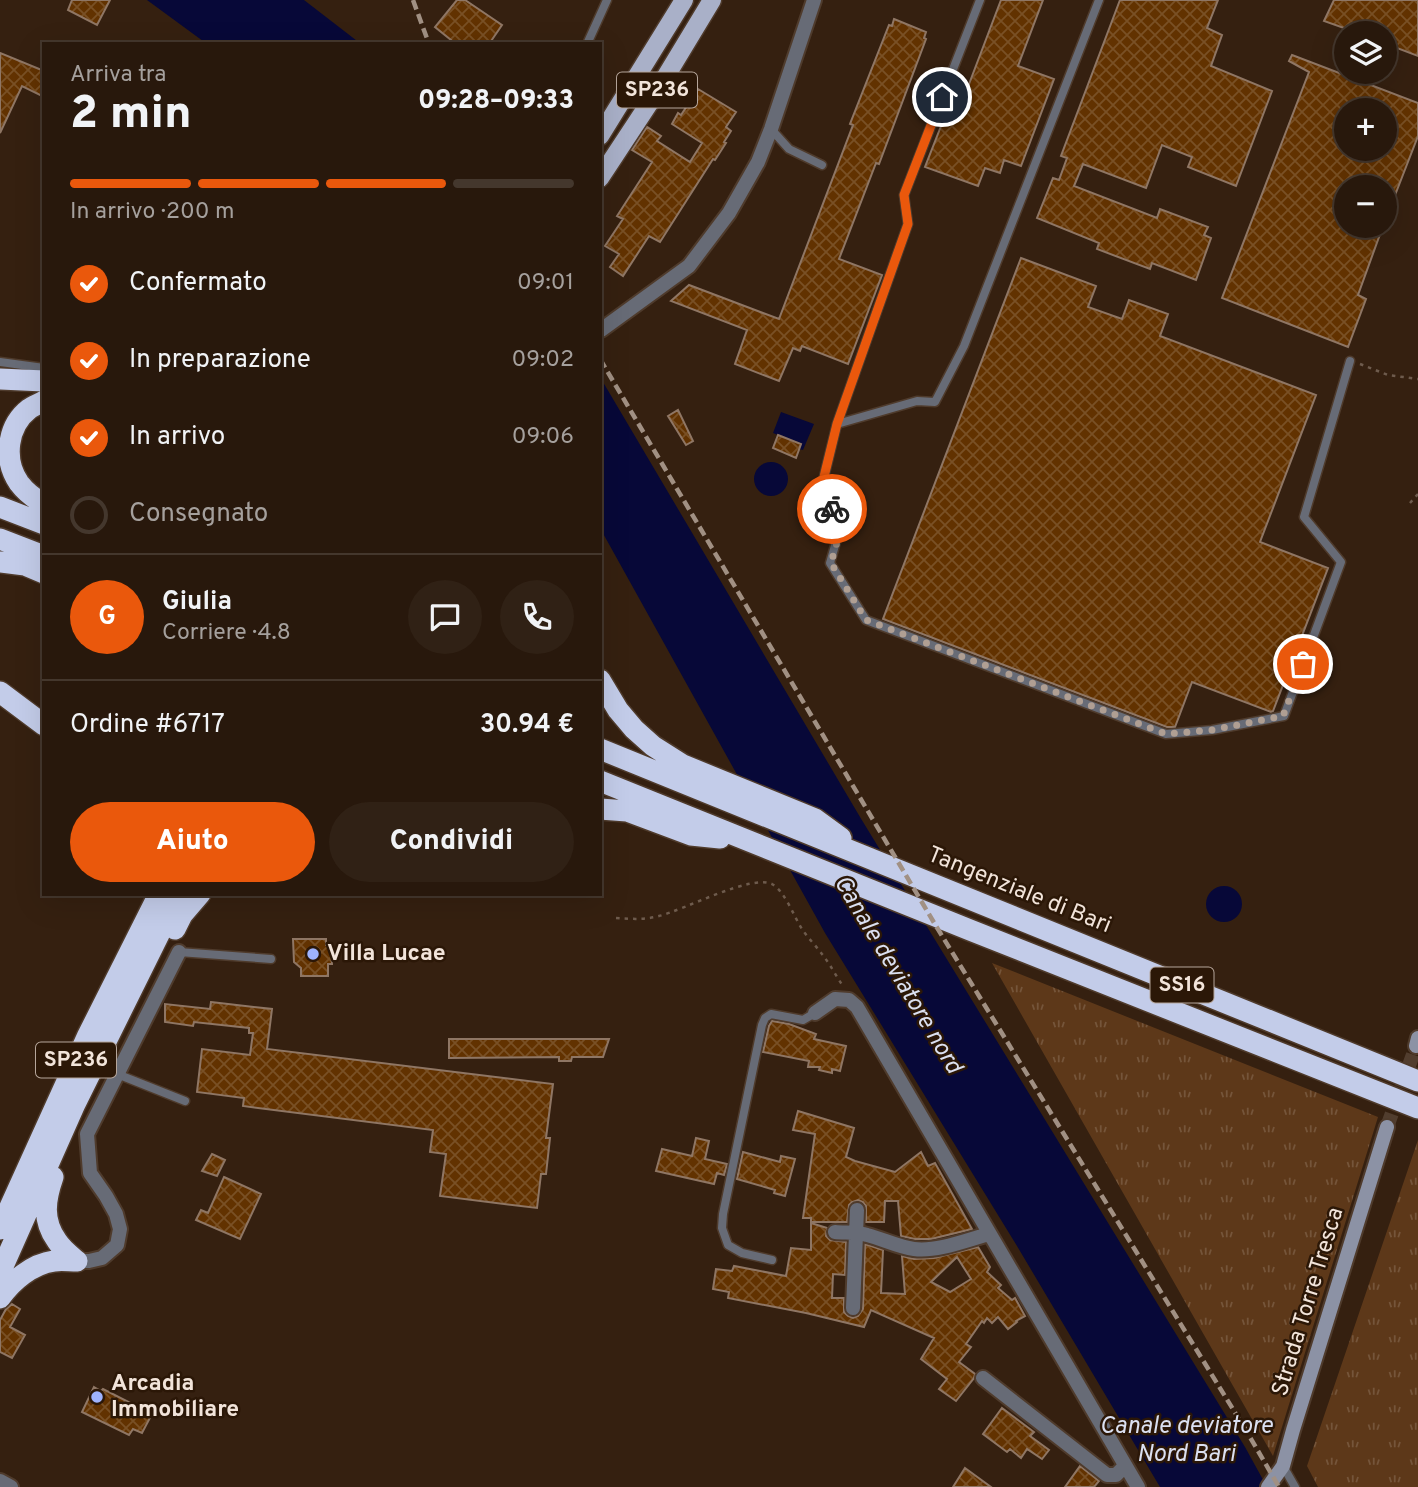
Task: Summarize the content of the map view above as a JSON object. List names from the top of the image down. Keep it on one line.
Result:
{"streets":{"highway":["SP236","Tangenziale di Bari","SS16"],"street":["Strada Torre Tresca"]},"water":["Canale deviatore nord","Canale deviatore Nord Bari"],"places":["Villa Lucae","Arcadia Immobiliare"],"page":{"map_buttons":["+","−"],"heading":["2 min","Arriva tra","09:28–09:33"],"panel":["Giulia","Corriere · 4.8","Ordine #6717","30.94 €"],"bar":"In arrivo · 200 m","list":[["Confermato","09:01"],["In preparazione","09:02"],["In arrivo","09:06"],"Consegnato"],"round":"G","buttons":["Aiuto","Condividi"]}}
